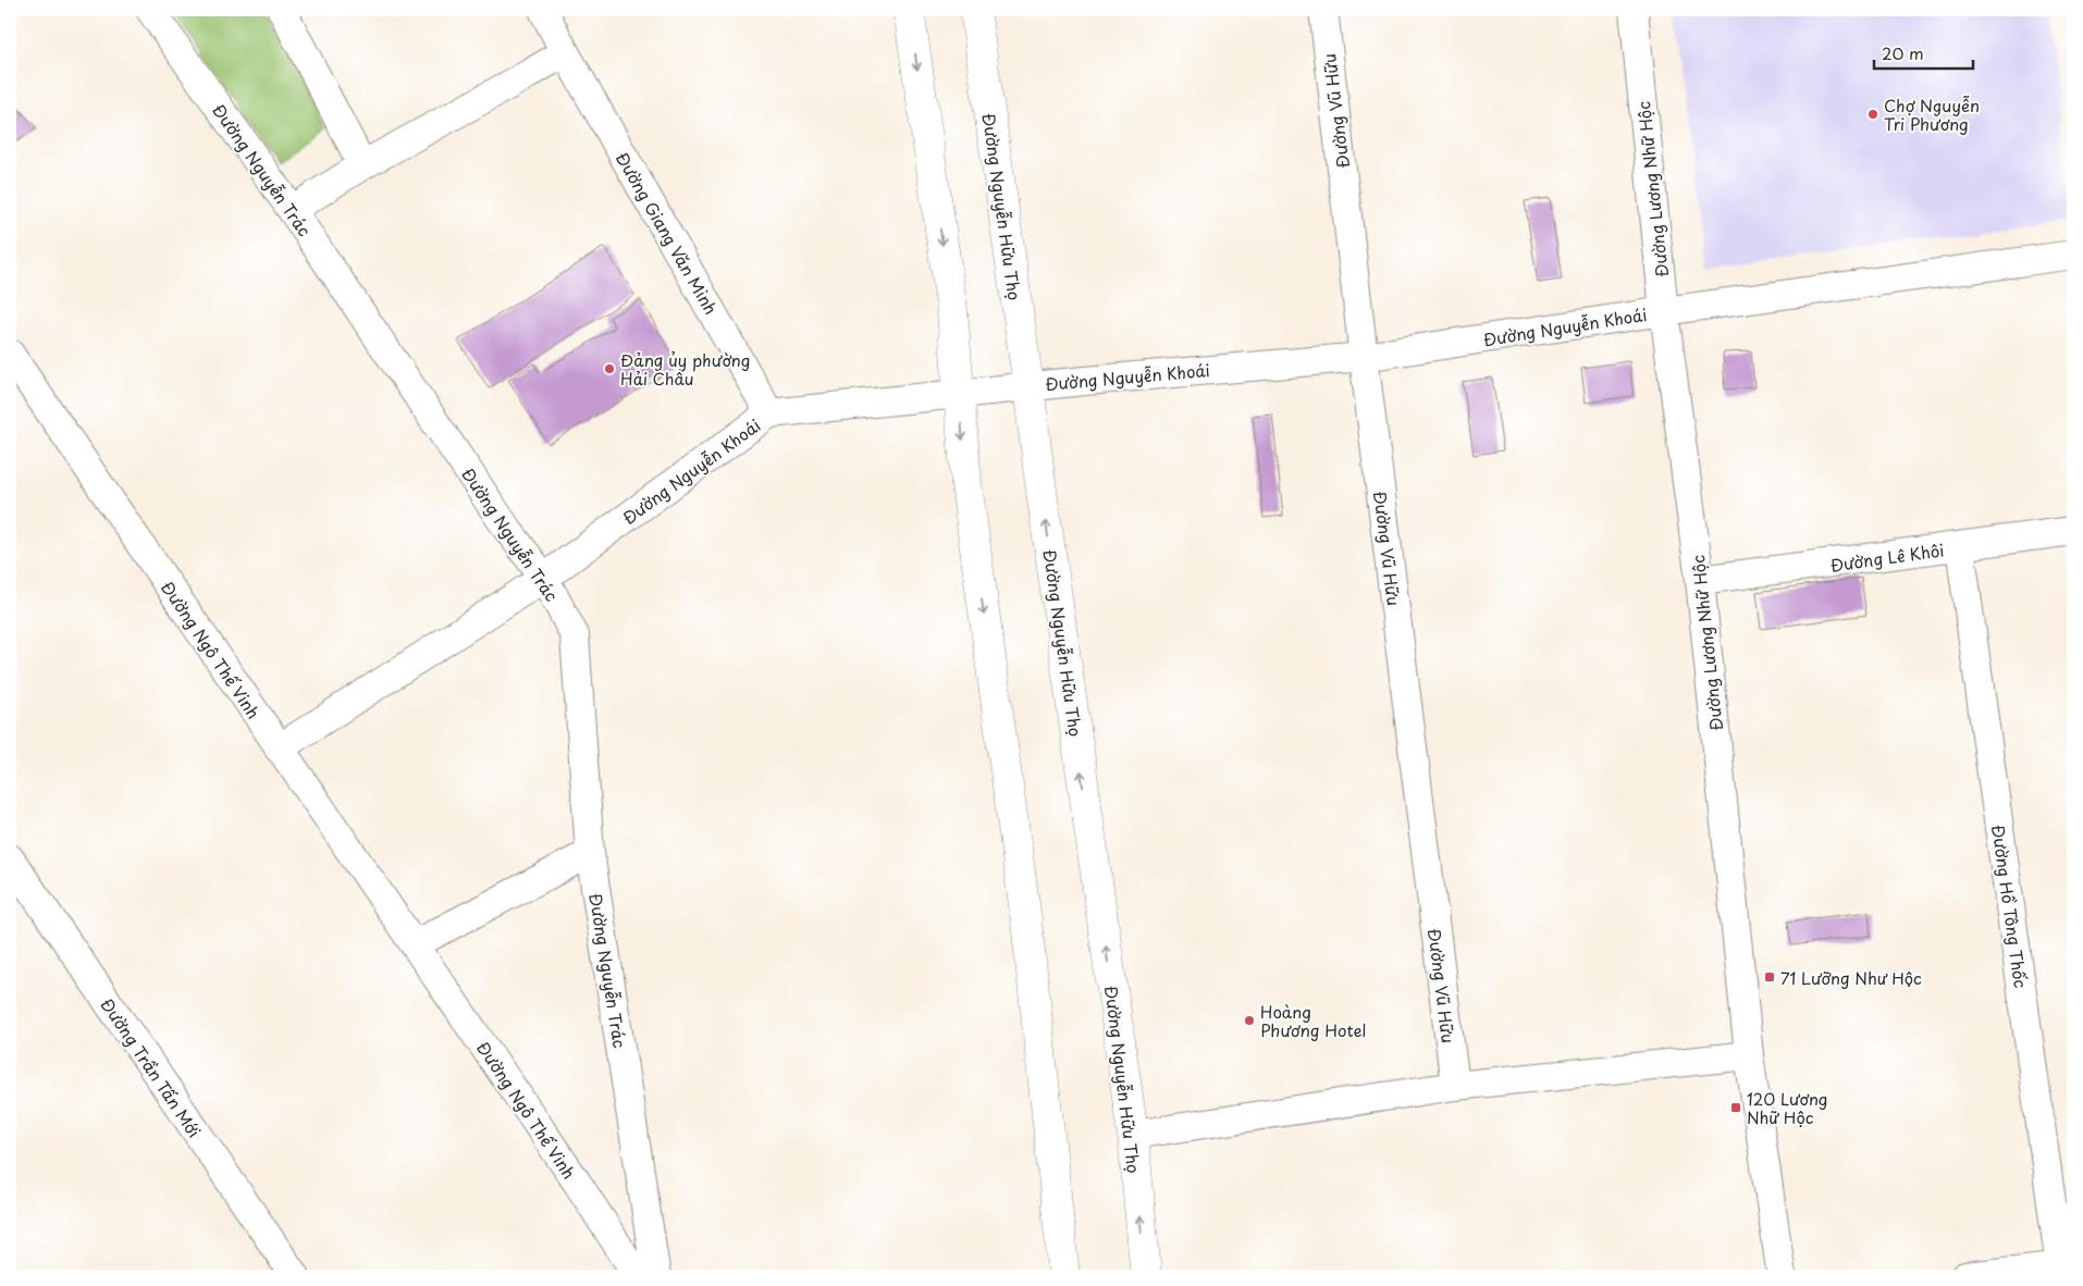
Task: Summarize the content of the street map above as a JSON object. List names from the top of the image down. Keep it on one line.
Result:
{"streets":{"main road":["Đường Nguyễn Hữu Thọ"],"street":["Đường Vũ Hữu","Đường Nguyễn Trác","Đường Lương Nhữ Hộc","Đường Giang Văn Minh","Đường Nguyễn Khoái","Đường Lê Khôi","Đường Ngô Thế Vinh","Đường Hồ Tông Thốc","Đường Trần Tấn Mới"]},"crossings":[["Đường Vũ Hữu","Đường Nguyễn Khoái"],["Đường Nguyễn Trác","Đường Nguyễn Khoái"],["Đường Lương Nhữ Hộc","Đường Nguyễn Khoái"],["Đường Lương Nhữ Hộc","Đường Lê Khôi"],["Đường Nguyễn Hữu Thọ","Đường Nguyễn Khoái"],["Đường Giang Văn Minh","Đường Nguyễn Khoái"],["Đường Nguyễn Khoái","Đường Ngô Thế Vinh"],["Đường Lê Khôi","Đường Hồ Tông Thốc"]],"places":{"other":["Chợ Nguyễn Tri Phương","Đảng ủy phường Hải Châu","Hoàng Phương Hotel"],"transit":["71 Lưỡng Như Hộc","120 Lương Nhữ Hộc"]},"scale_bar":"20 m"}
